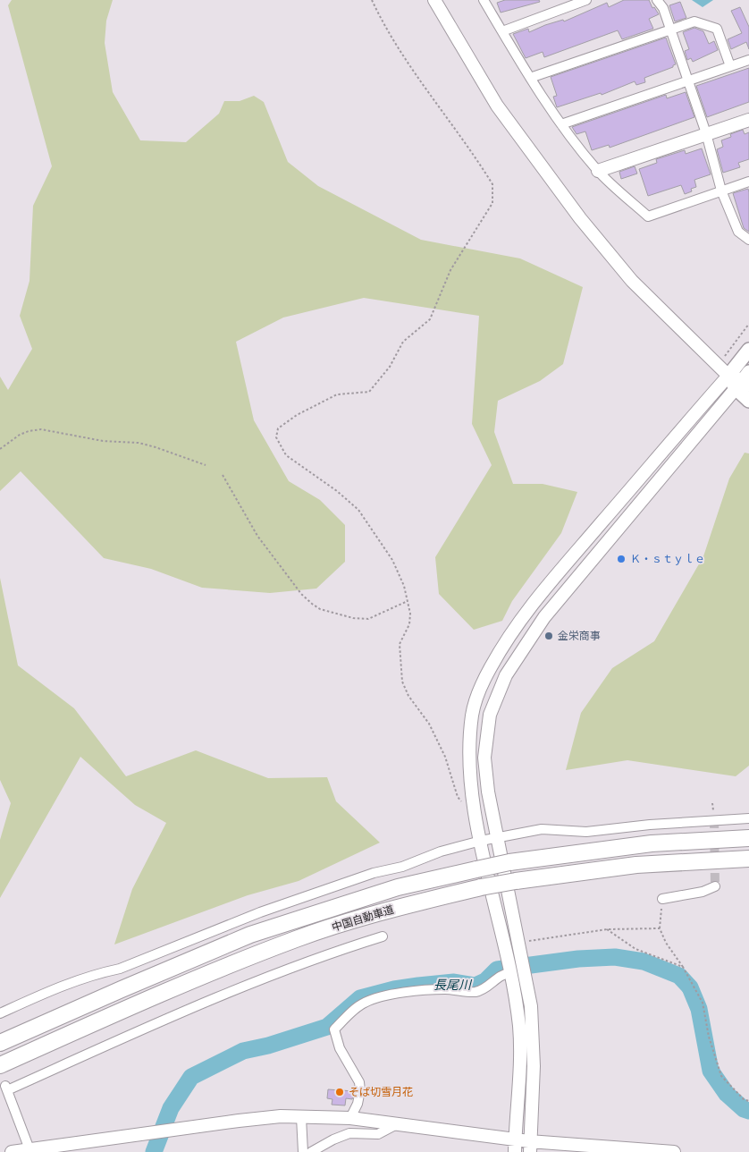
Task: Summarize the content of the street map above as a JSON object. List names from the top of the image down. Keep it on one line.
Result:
{"streets":{"highway":["中国自動車道"]},"water":["長尾川"],"places":["Ｋ・ｓｔｙｌｅ","金栄商事","そば切雪月花"]}
